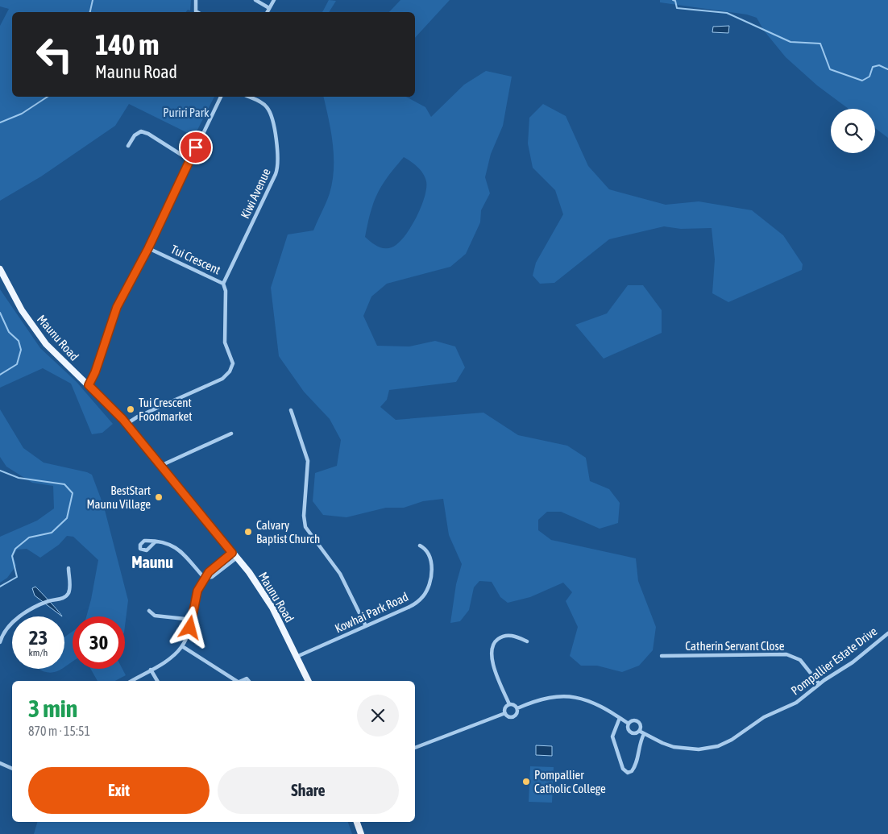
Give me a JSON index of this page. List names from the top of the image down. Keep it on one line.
{"streets":{"main road":["Maunu Road"],"street":["Kiwi Avenue","Tui Crescent","Kowhai Park Road","Catherin Servant Close","Pompallier Estate Drive"]},"crossings":[["Kiwi Avenue","Tui Crescent"],["Tui Crescent","Maunu Road"],["Maunu Road","Kowhai Park Road"],["Catherin Servant Close","Pompallier Estate Drive"]],"districts":["Maunu"],"parks":["Puriri Park"],"places":["Tui Crescent Foodmarket","BestStart Maunu Village","Calvary Baptist Church","Pompallier Catholic College"],"page":{"turn":["140 m","Maunu Road"],"speed":"23 km/h","limit":"30","heading":["3 min","870 m · 15:51"],"buttons":["Exit","Share"]}}
